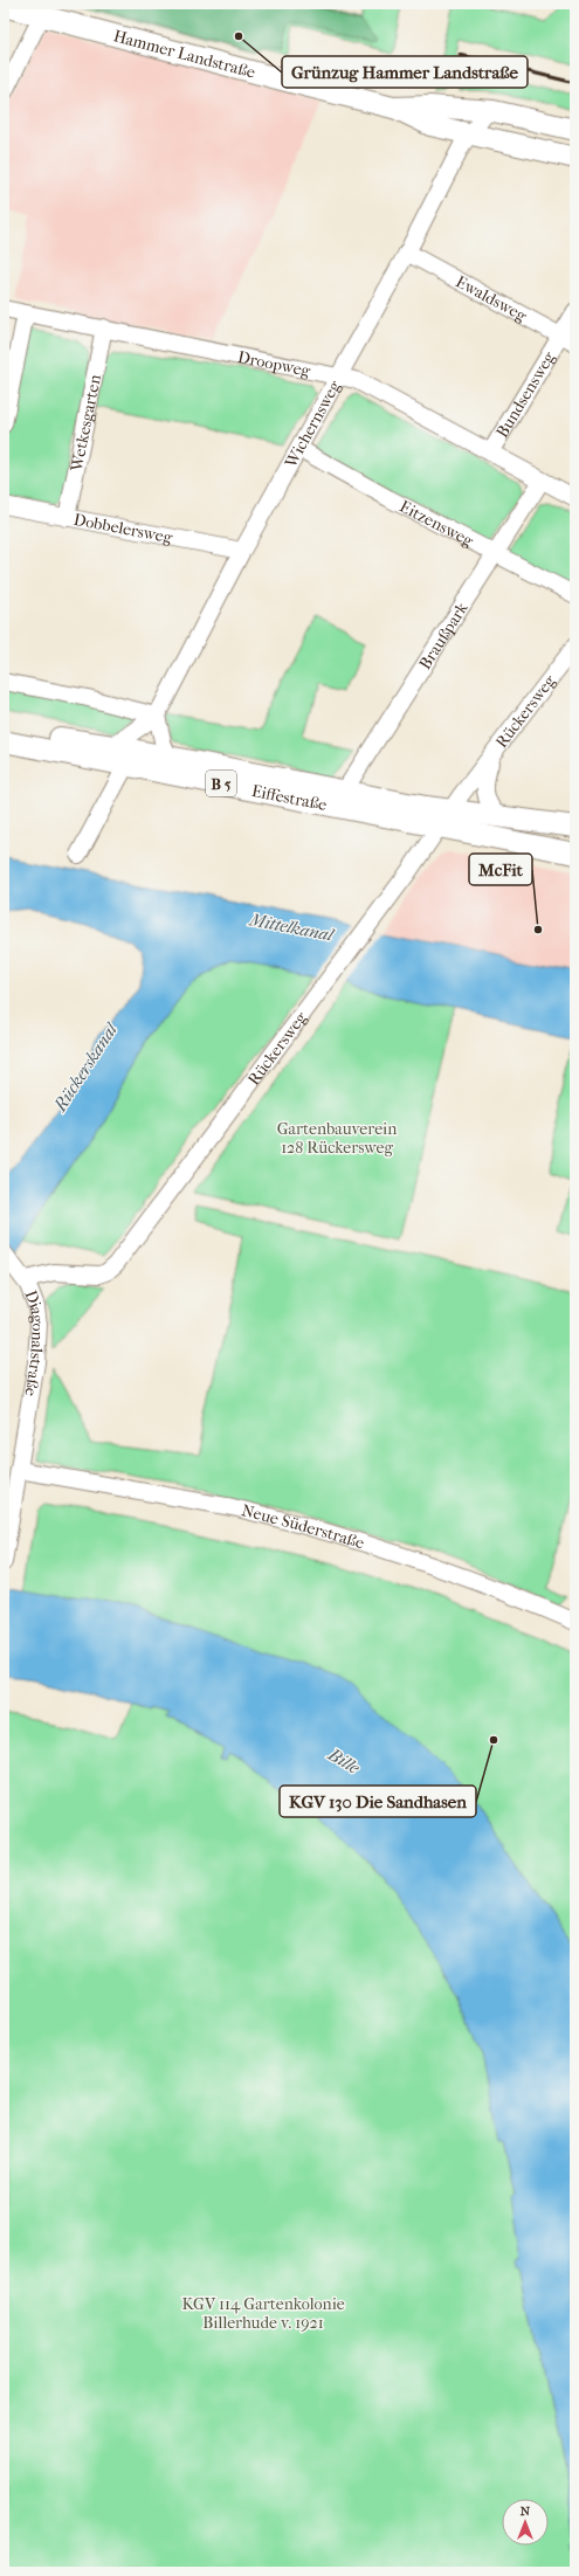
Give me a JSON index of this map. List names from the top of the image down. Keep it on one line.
{"streets":{"main road":["Hammer Landstraße","B 5","Eiffestraße"],"street":["Ewaldsweg","Droopweg","Bundsensweg","Wetkesgarten","Wichernsweg","Eitzensweg","Dobbelersweg","Braußpark","Rückersweg","Diagonalstraße","Neue Süderstraße"]},"crossings":[["Hammer Landstraße","Wichernsweg"],["Ewaldsweg","Bundsensweg"],["Ewaldsweg","Wichernsweg"],["Droopweg","Bundsensweg"],["Droopweg","Wetkesgarten"],["Droopweg","Wichernsweg"],["Droopweg","Braußpark"],["Wetkesgarten","Dobbelersweg"],["Wichernsweg","Eitzensweg"],["Wichernsweg","Dobbelersweg"],["Wichernsweg","Eiffestraße"],["Eitzensweg","Braußpark"],["Braußpark","Eiffestraße"],["Rückersweg","Eiffestraße"],["Rückersweg","Diagonalstraße"],["Diagonalstraße","Neue Süderstraße"]],"water":["Mittelkanal","Rückerskanal","Bille"],"parks":["Gartenbauverein 128 Rückersweg","KGV 114 Gartenkolonie Billerhude v. 1921"],"places":["Grünzug Hammer Landstraße","McFit","KGV 130 Die Sandhasen"],"north":"top"}
